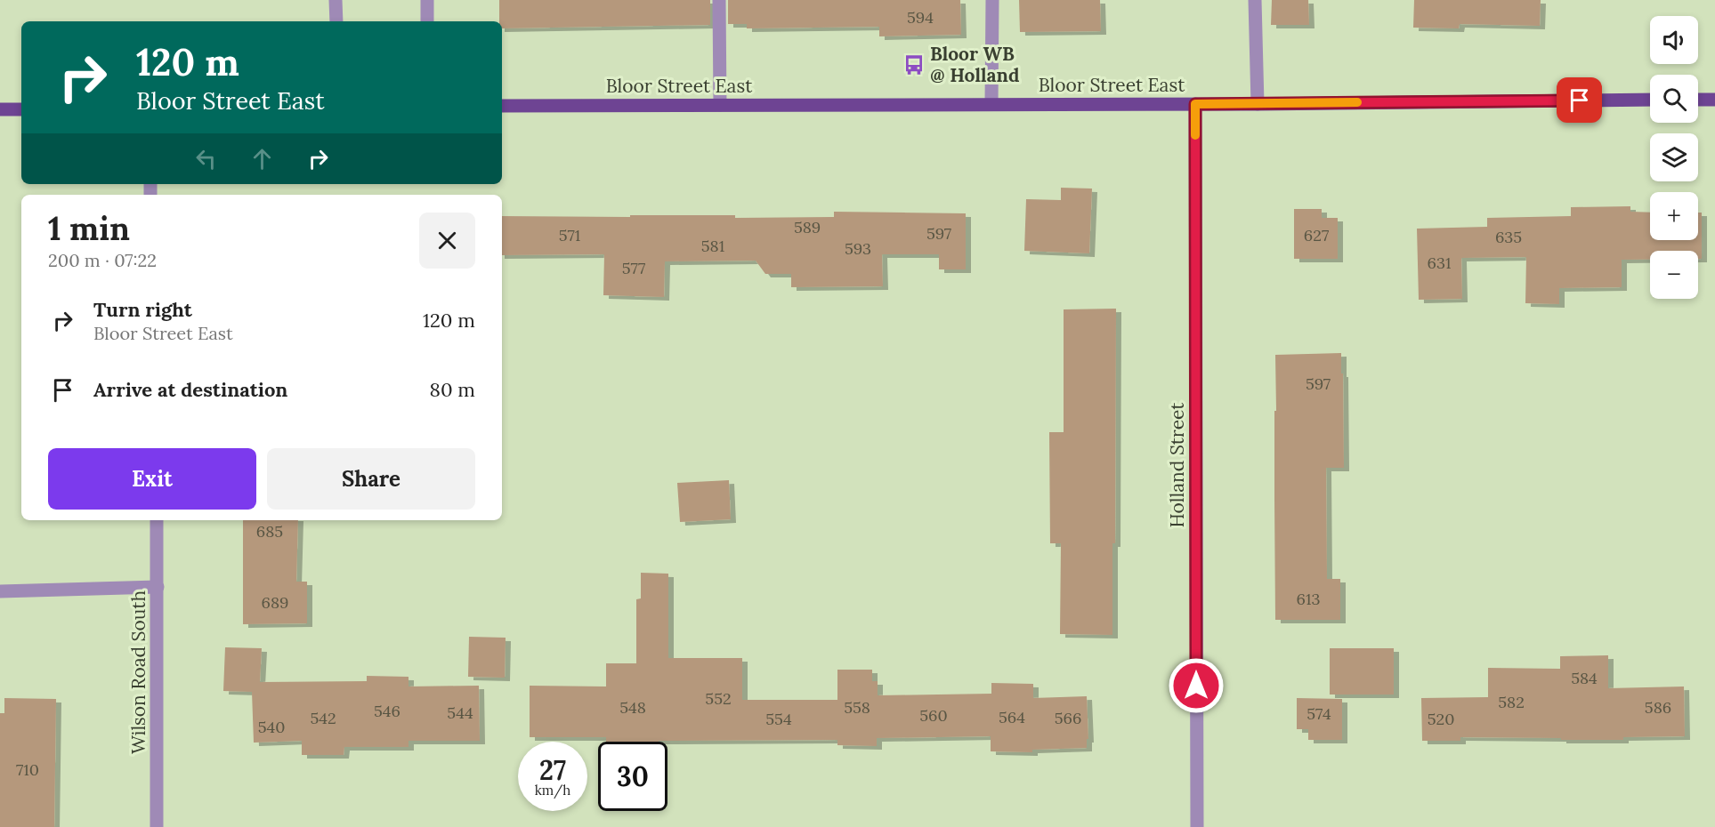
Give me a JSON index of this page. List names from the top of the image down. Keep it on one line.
{"streets":{"main road":["Bloor Street East"],"street":["Holland Street","Wilson Road South"]},"crossings":[["Bloor Street East","Holland Street"]],"places":{"bus stop":["Bloor WB @ Holland"]},"house_numbers":["594","589","597","571","627","635","581","593","631","577","597","685","613","689","584","552","582","548","558","586","546","544","574","560","564","542","566","554","520","540","710"],"page":{"map_buttons":["+","−"],"turn":["120 m","Bloor Street East"],"heading":["1 min","200 m · 07:22"],"list":[{"name":"Turn right","note":"Bloor Street East","value":"120 m"},{"name":"Arrive at destination","value":"80 m"}],"buttons":["Exit","Share"],"speed":"27 km/h","limit":"30"}}
